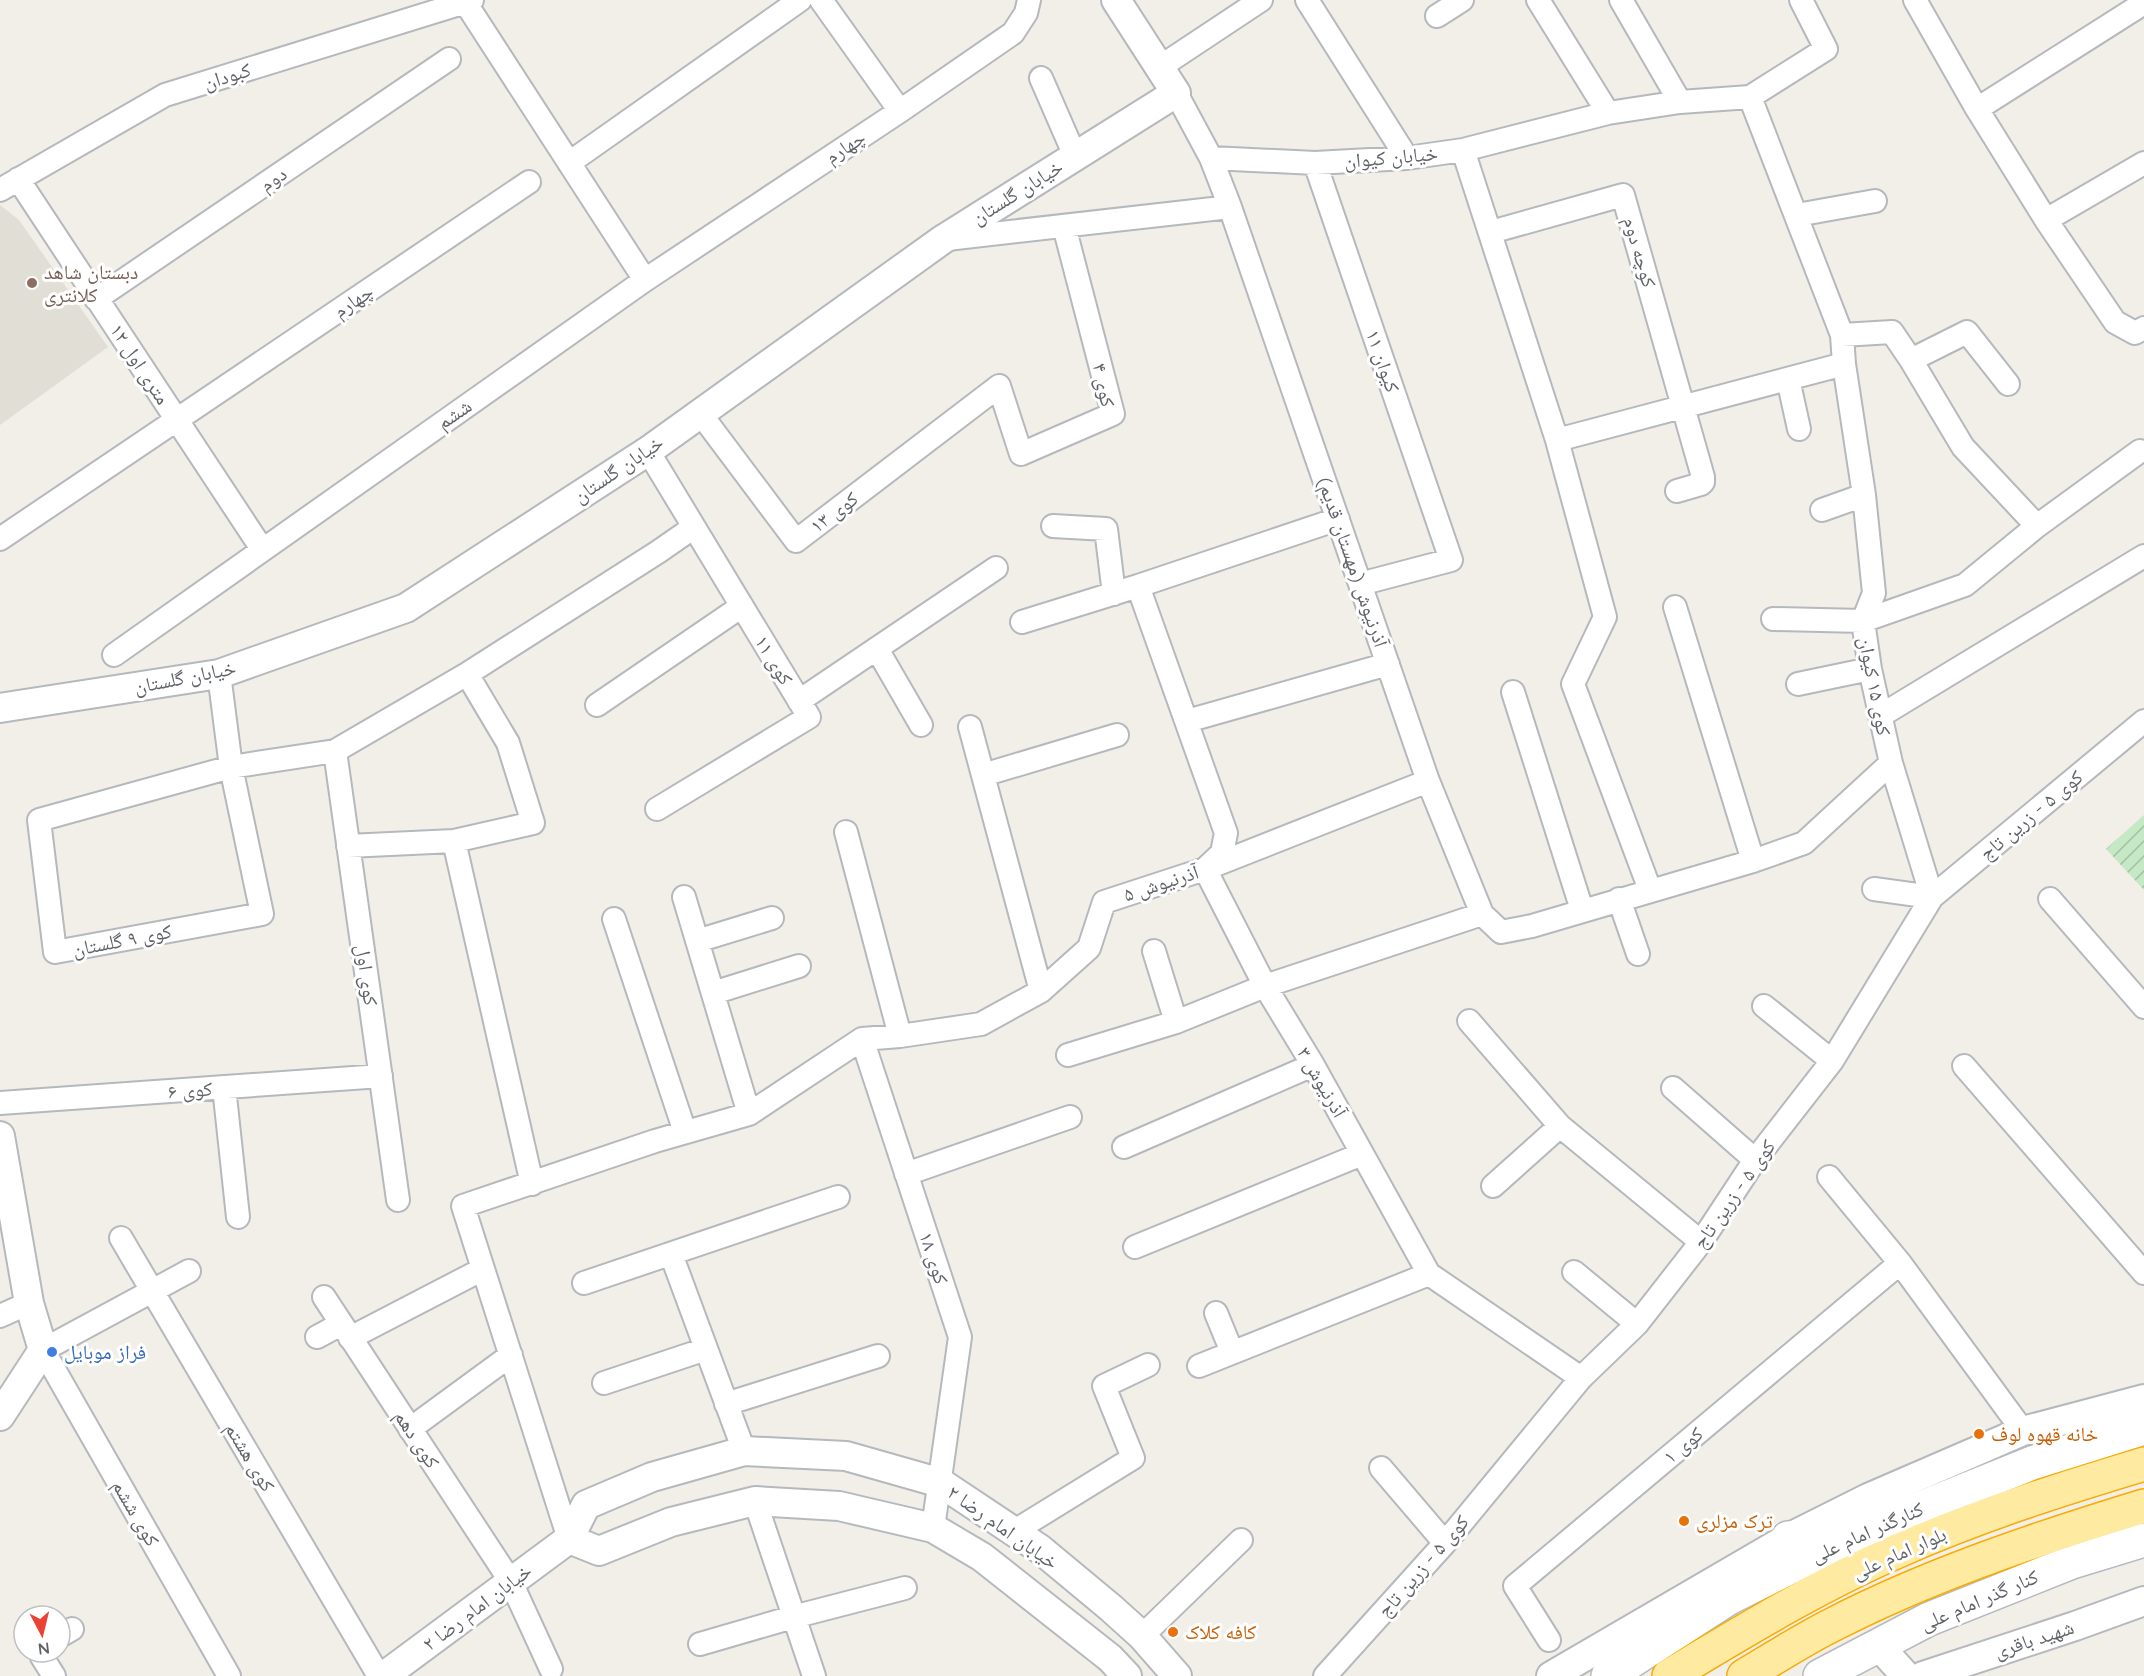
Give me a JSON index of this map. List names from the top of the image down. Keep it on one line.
{"streets":{"highway":["بلوار امام علی"],"main road":["کنارگذر امام علی","کنار گذر امام علی"],"street":["کبودان","چهارم","خیابان کیوان","دوم","خیابان گلستان","کوچه دوم","کیوان ۱۱","۱۲ متری اول","کوی ۴","ششم","کوی ۱۳","آذرنیوش (مهستان قدیم)","کوی ۱۱","کوی ۱۵ کیوان","کوی ۵ - زرین تاج","آذرنیوش ۵","کوی ۹ گلستان","کوی اول","آذرنیوش ۳","کوی ۶","کوی ۱۸","کوی دهم","کوی ۱","کوی هشتم","کوی ششم","خیابان امام رضا ۲","شهید باقری"]},"crossings":[["کبودان","۱۲ متری اول"],["چهارم","۱۲ متری اول"],["چهارم","ششم"],["خیابان کیوان","کیوان ۱۱"],["خیابان کیوان","آذرنیوش (مهستان قدیم)"],["خیابان کیوان","کوی ۱۵ کیوان"],["دوم","۱۲ متری اول"],["خیابان گلستان","کوی ۱۳"],["خیابان گلستان","کوی ۱۱"],["خیابان گلستان","کوی ۹ گلستان"],["کیوان ۱۱","آذرنیوش (مهستان قدیم)"],["۱۲ متری اول","ششم"],["کوی ۴","کوی ۱۳"],["آذرنیوش (مهستان قدیم)","آذرنیوش ۵"],["کوی ۱۵ کیوان","کوی ۵ - زرین تاج"],["کوی ۵ - زرین تاج","آذرنیوش ۳"],["آذرنیوش ۵","آذرنیوش ۳"],["آذرنیوش ۵","کوی ۱۸"],["کوی ۹ گلستان","کوی اول"],["کوی اول","کوی ۶"],["کوی ۱۸","خیابان امام رضا ۲"],["کوی دهم","خیابان امام رضا ۲"]],"places":["دبستان شاهد کلانتری","فراز موبایل","خانه قهوه لوف","ترک مزلری","کافه کلاک"],"north":"bottom"}
